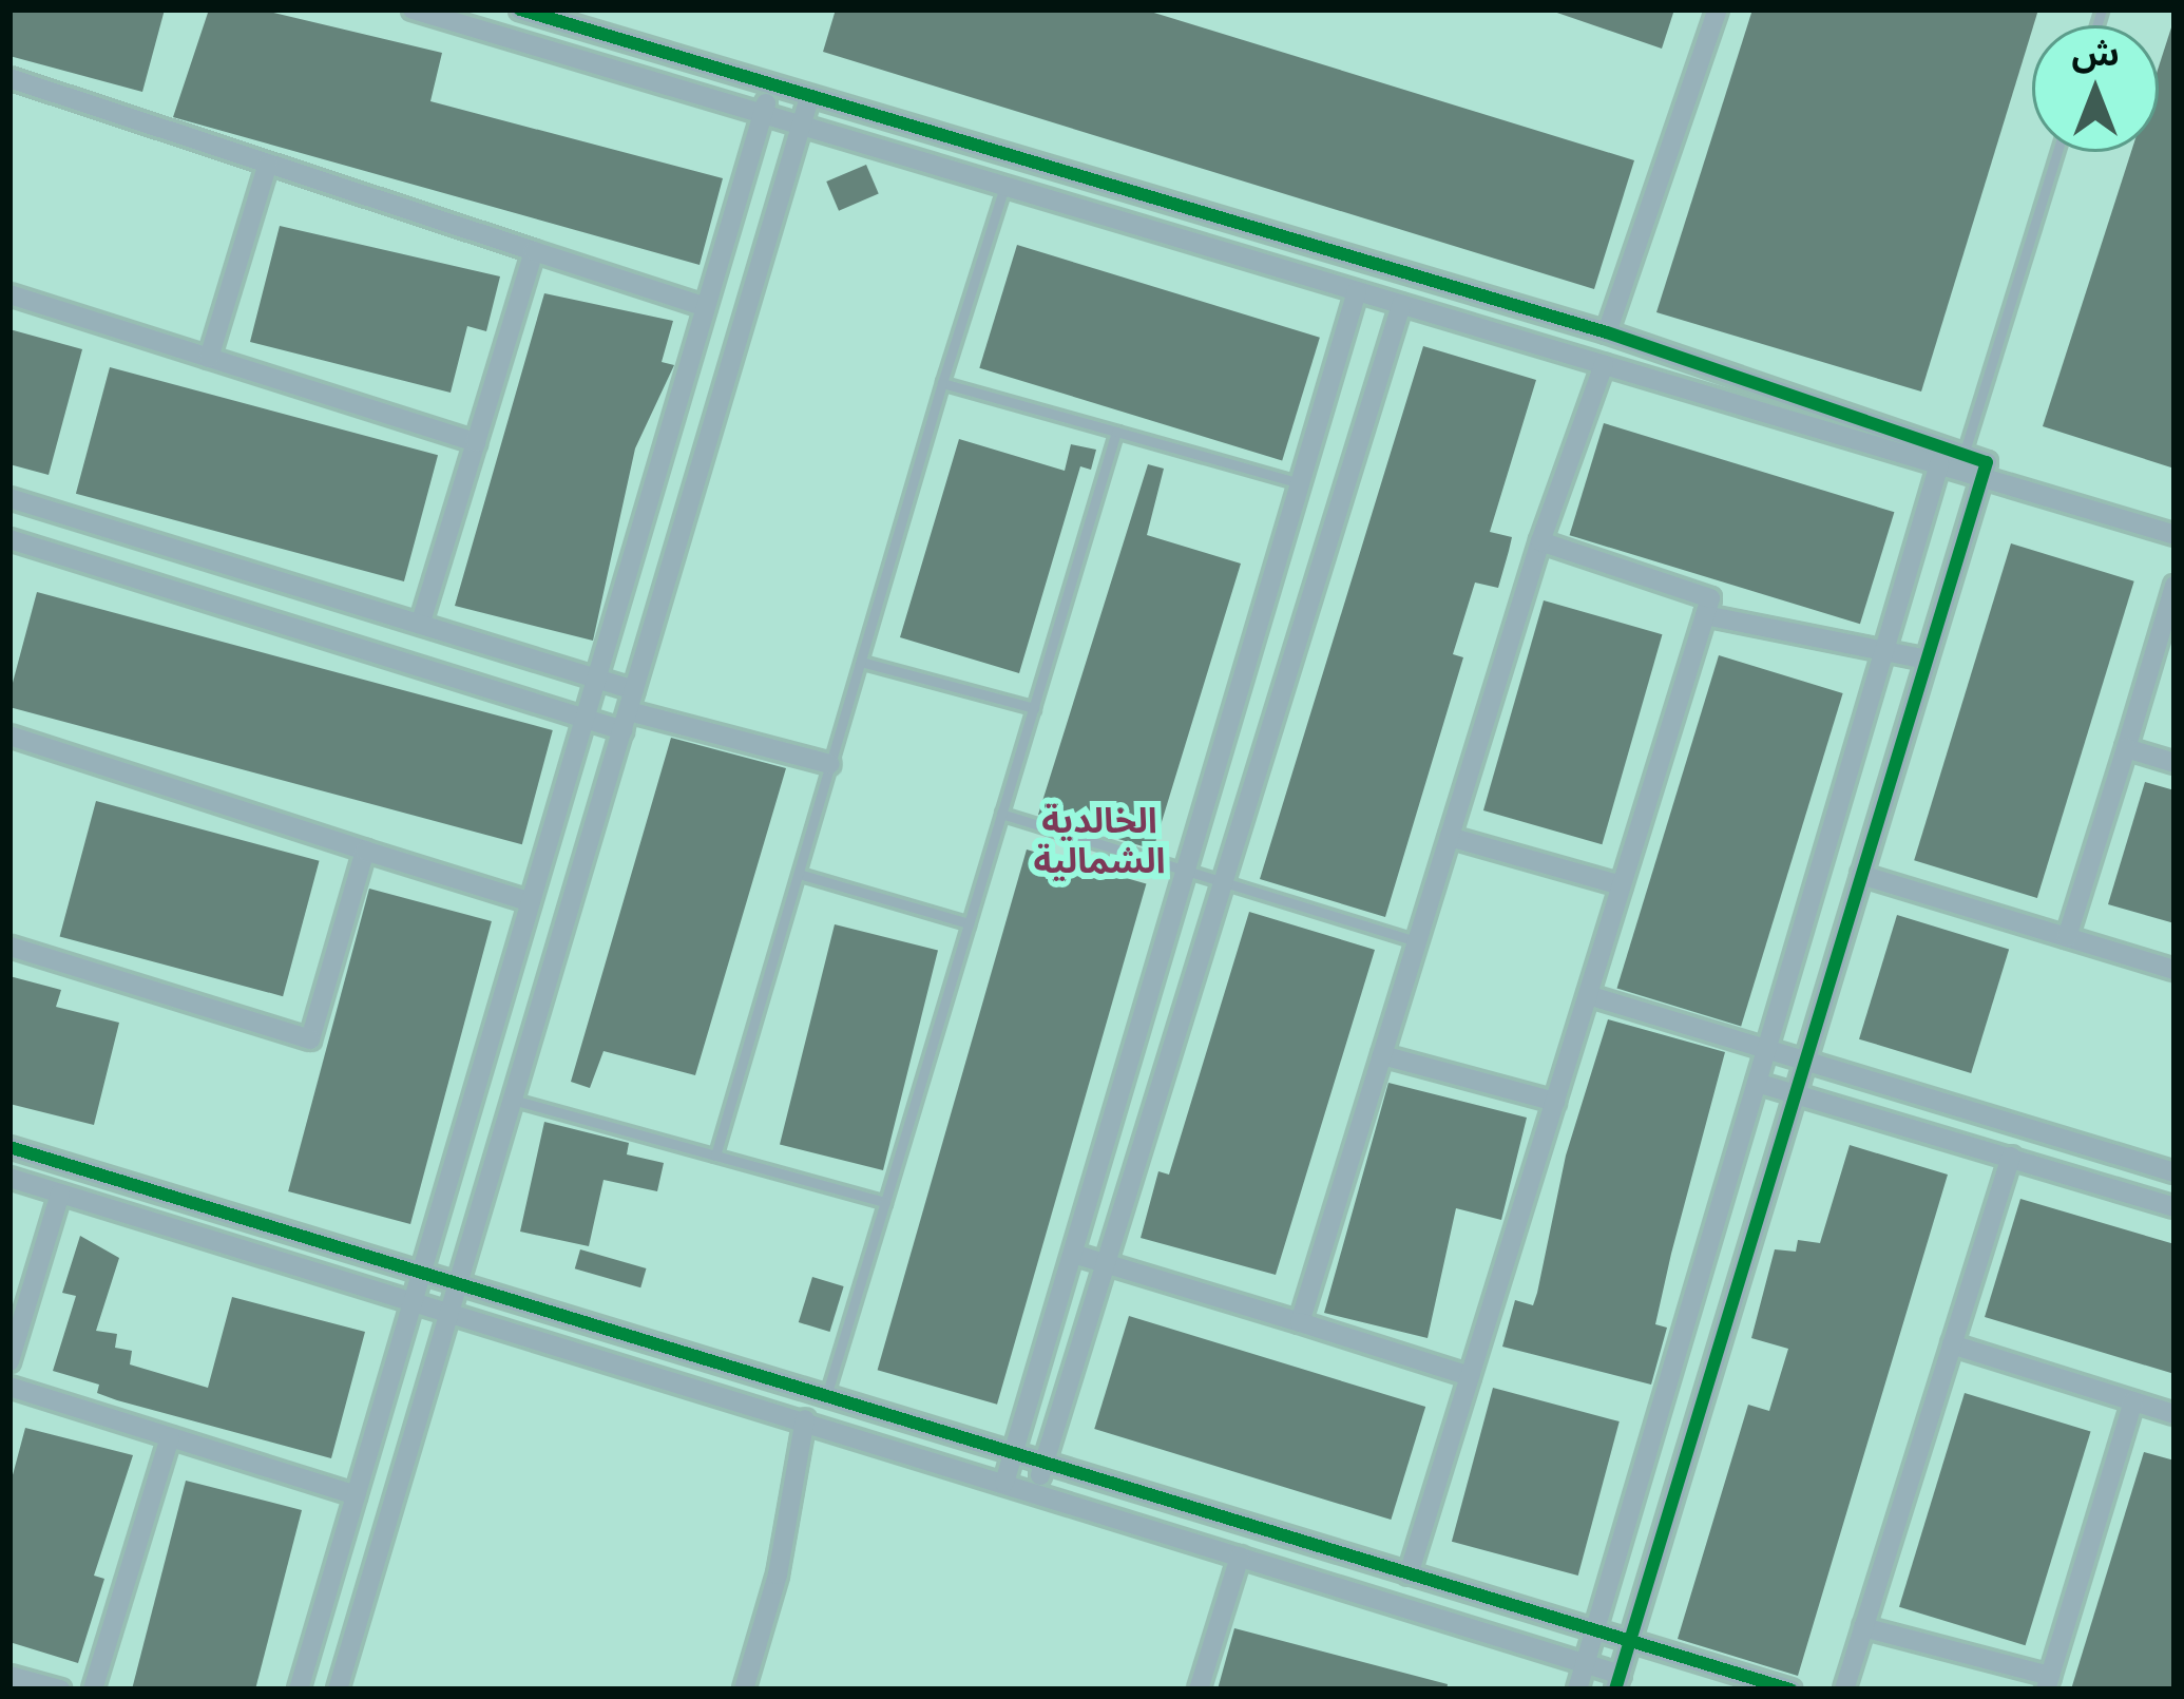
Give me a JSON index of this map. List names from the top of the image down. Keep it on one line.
{"districts":["الخالدية الشمالية"],"north":"top"}
